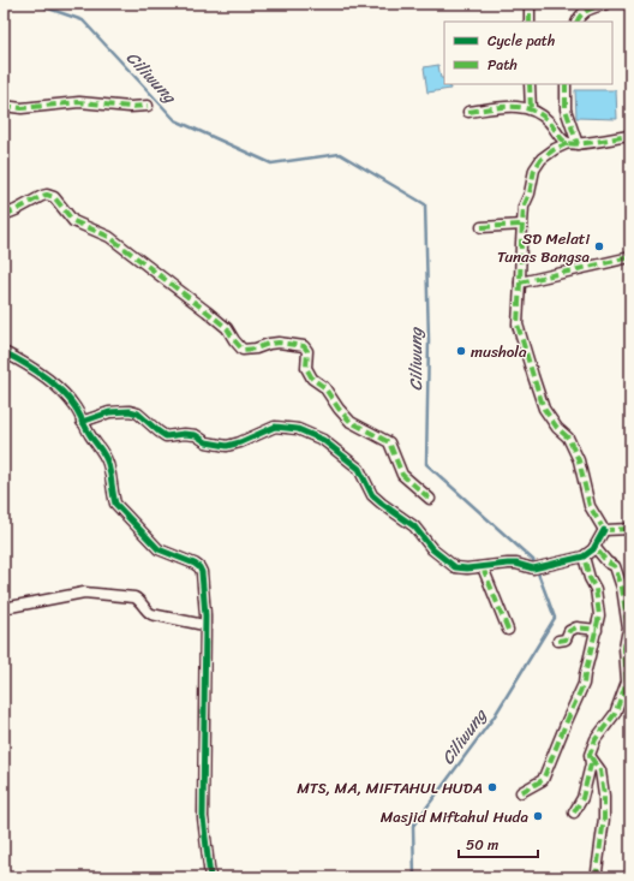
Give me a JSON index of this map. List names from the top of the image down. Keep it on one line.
{"water":["Ciliwung"],"places":["SD Melati Tunas Bangsa","mushola","MTS, MA, MIFTAHUL HUDA","Masjid Miftahul Huda"],"legend":["Cycle path","Path"],"scale_bar":"50 m"}
